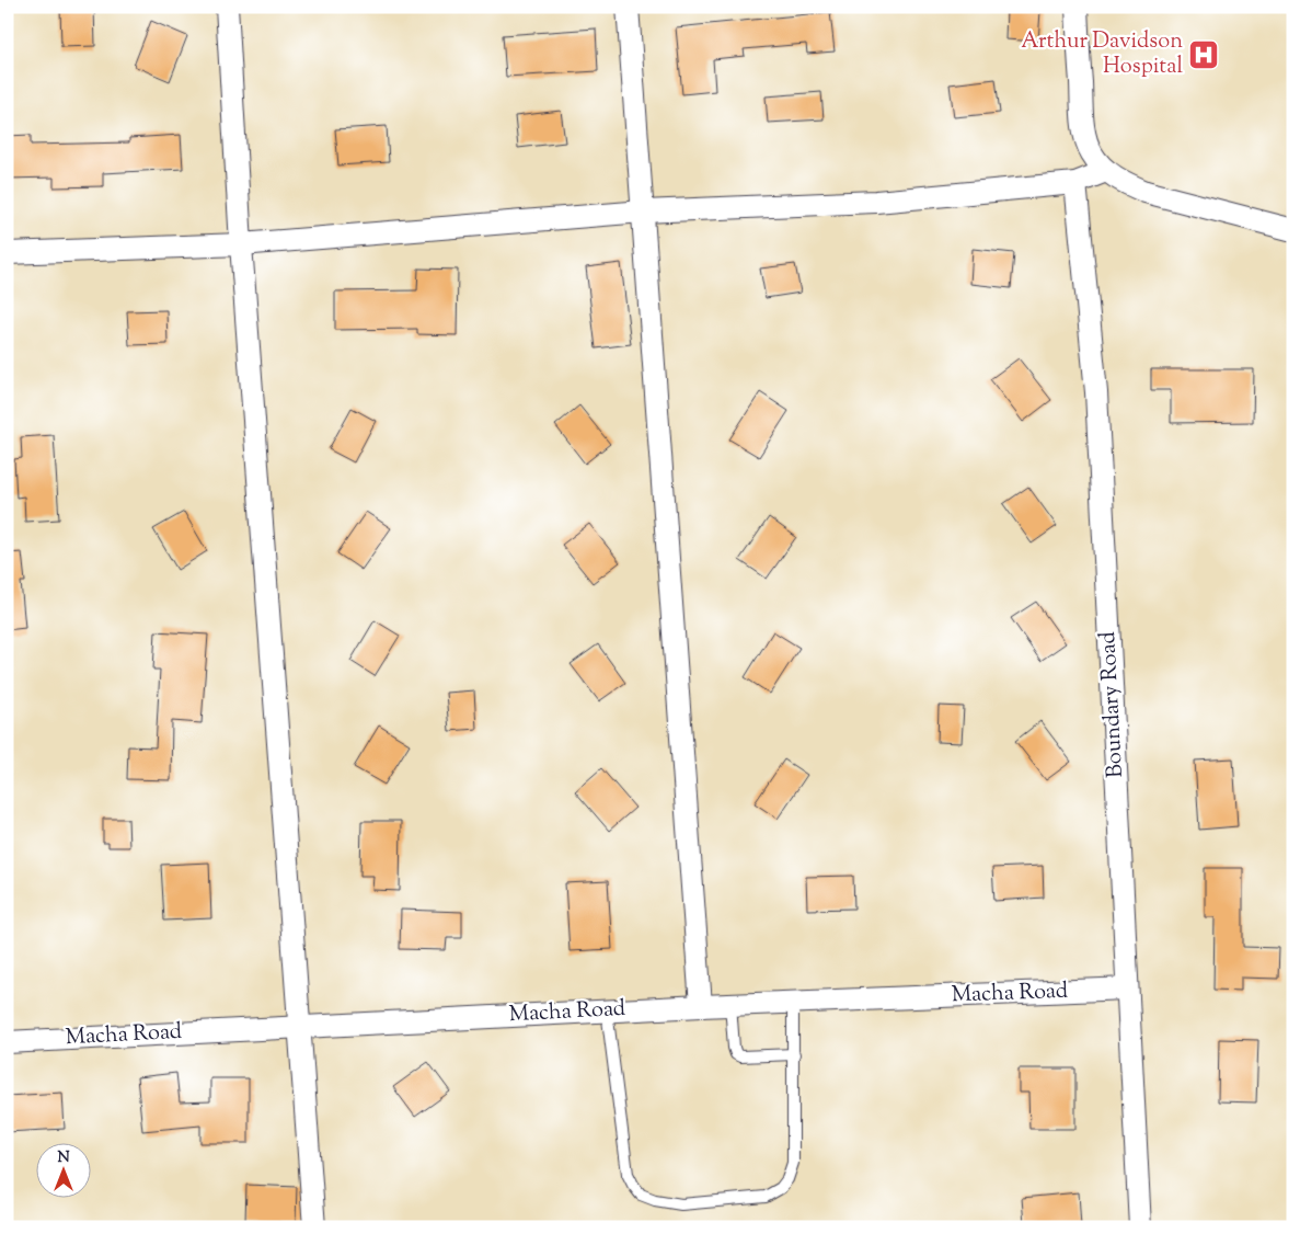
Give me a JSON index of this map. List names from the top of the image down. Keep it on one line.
{"streets":{"street":["Boundary Road","Macha Road"]},"crossings":[["Boundary Road","Macha Road"]],"places":{"hospital":["Arthur Davidson Hospital"]},"north":"top"}
